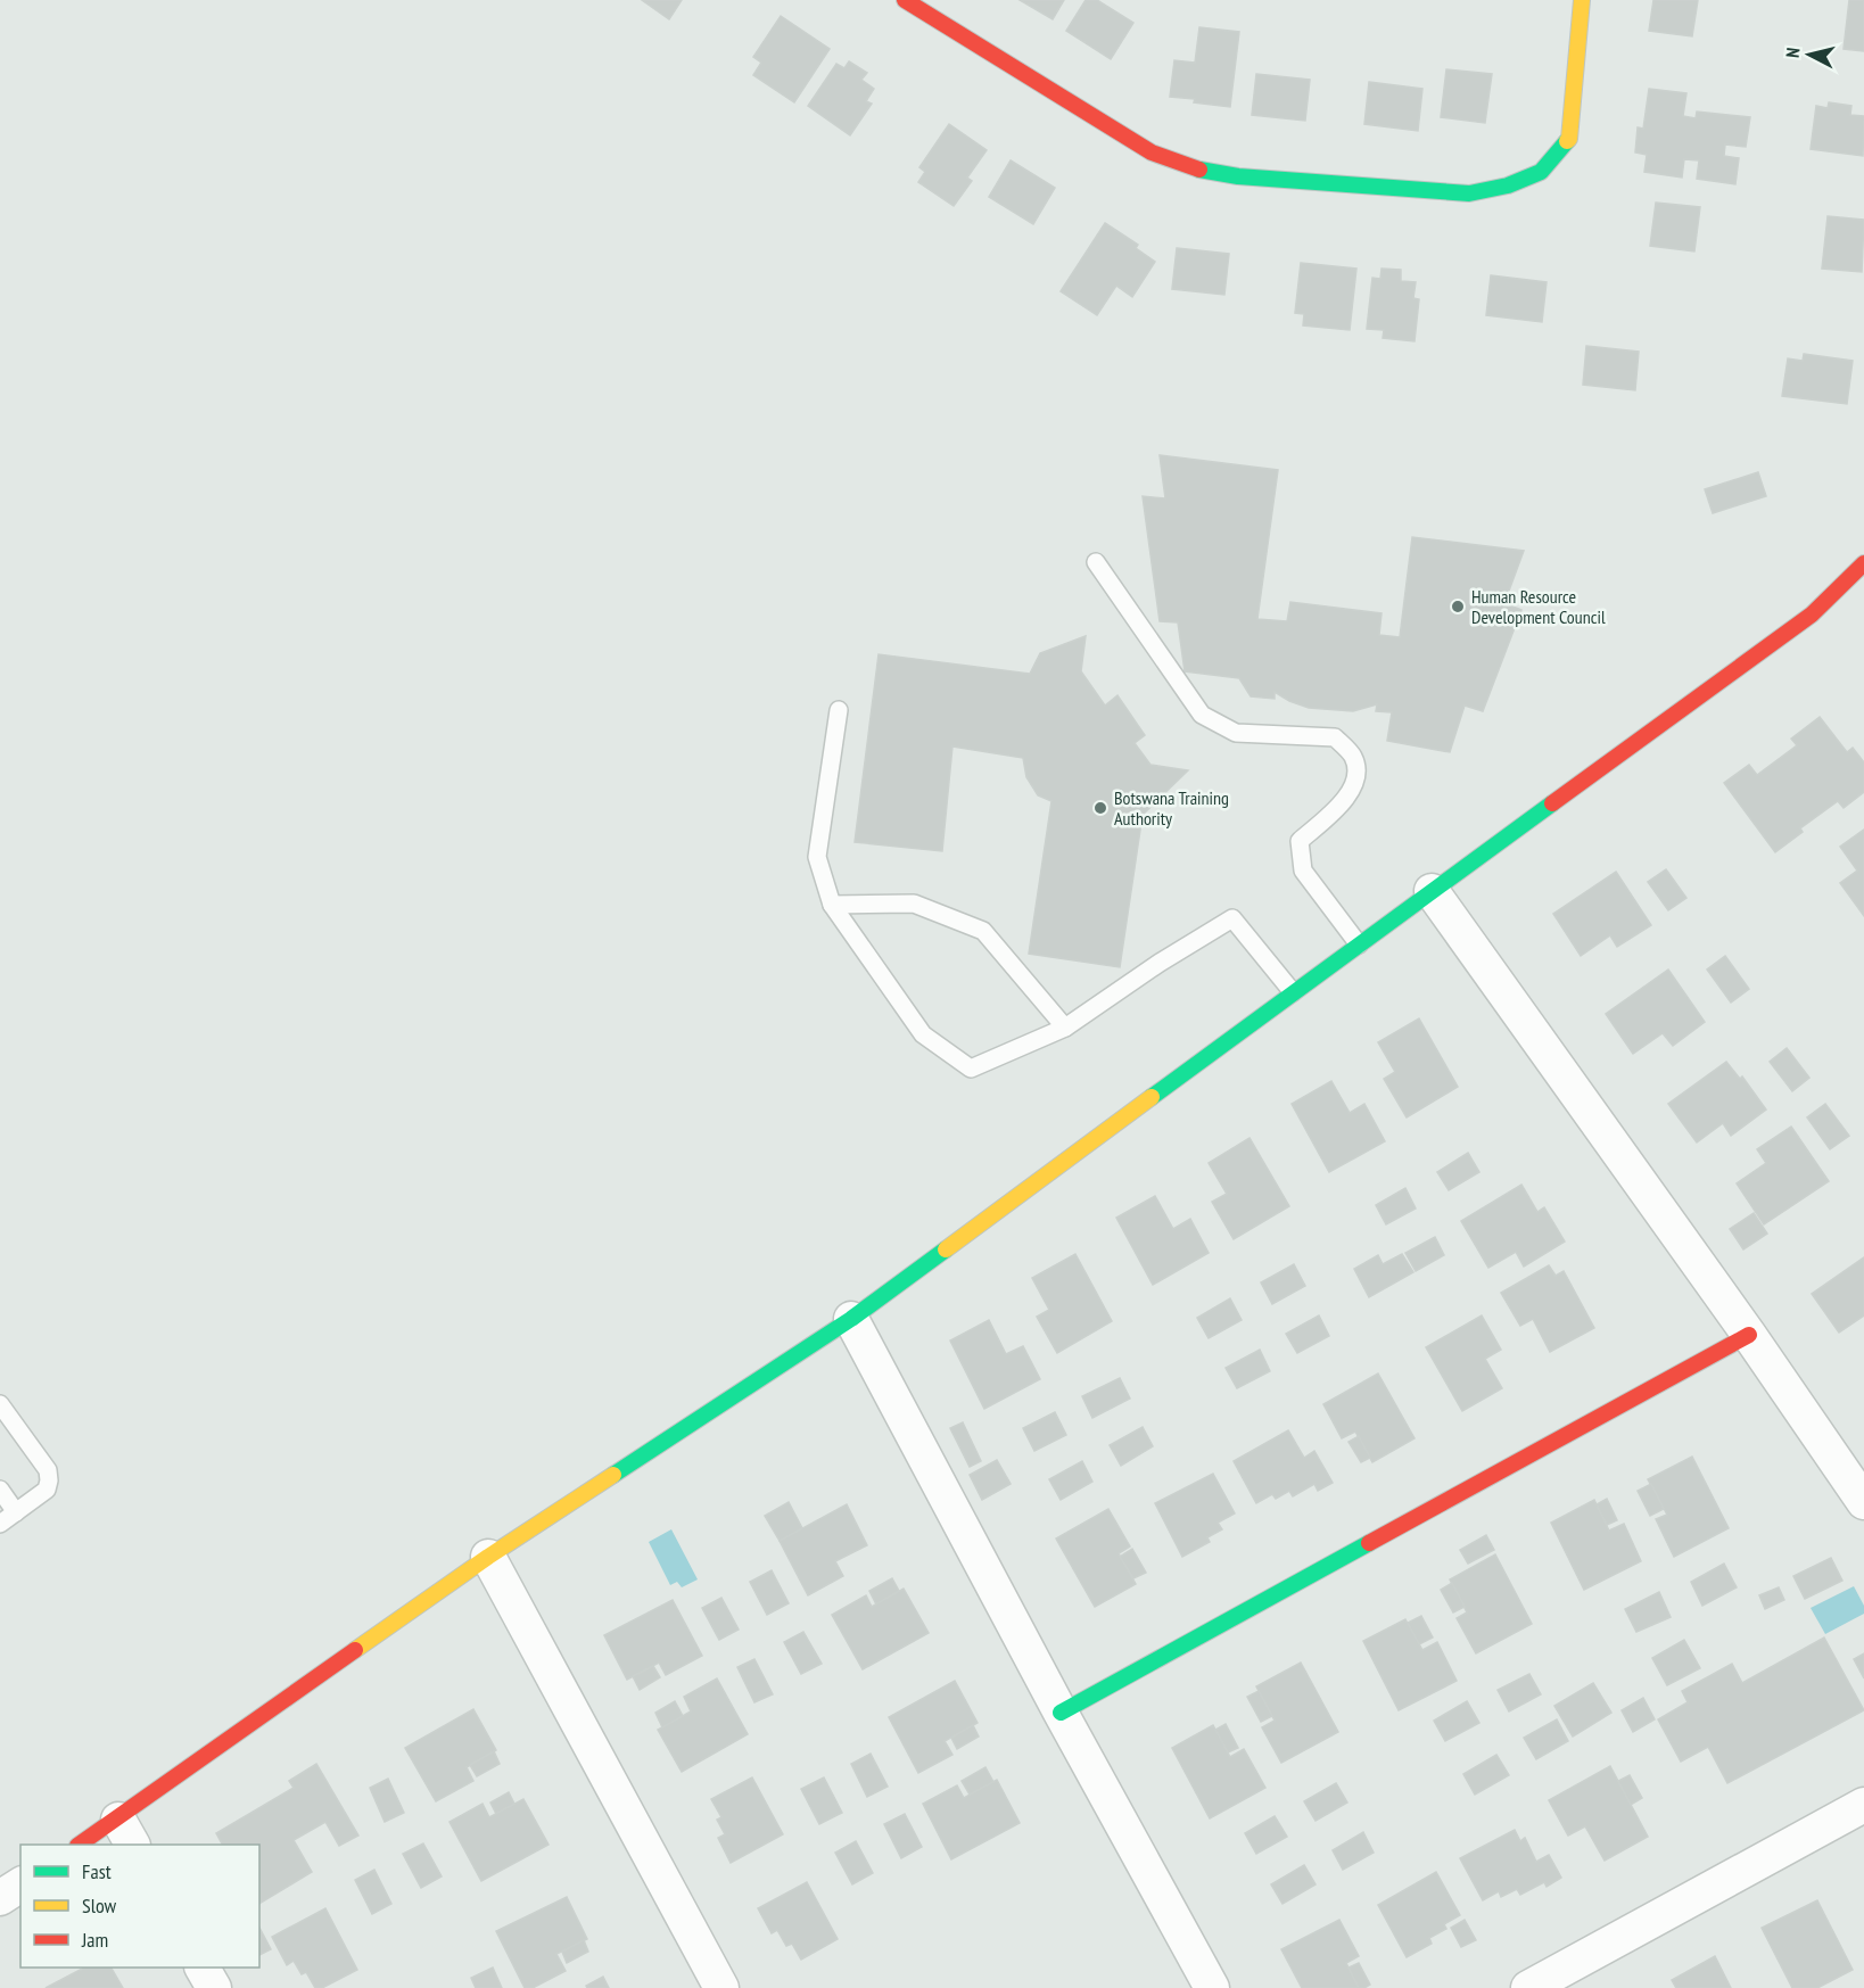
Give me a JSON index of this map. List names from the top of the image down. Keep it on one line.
{"places":["Human Resource Development Council","Botswana Training Authority"],"legend":["Fast","Slow","Jam"],"north":"left"}
